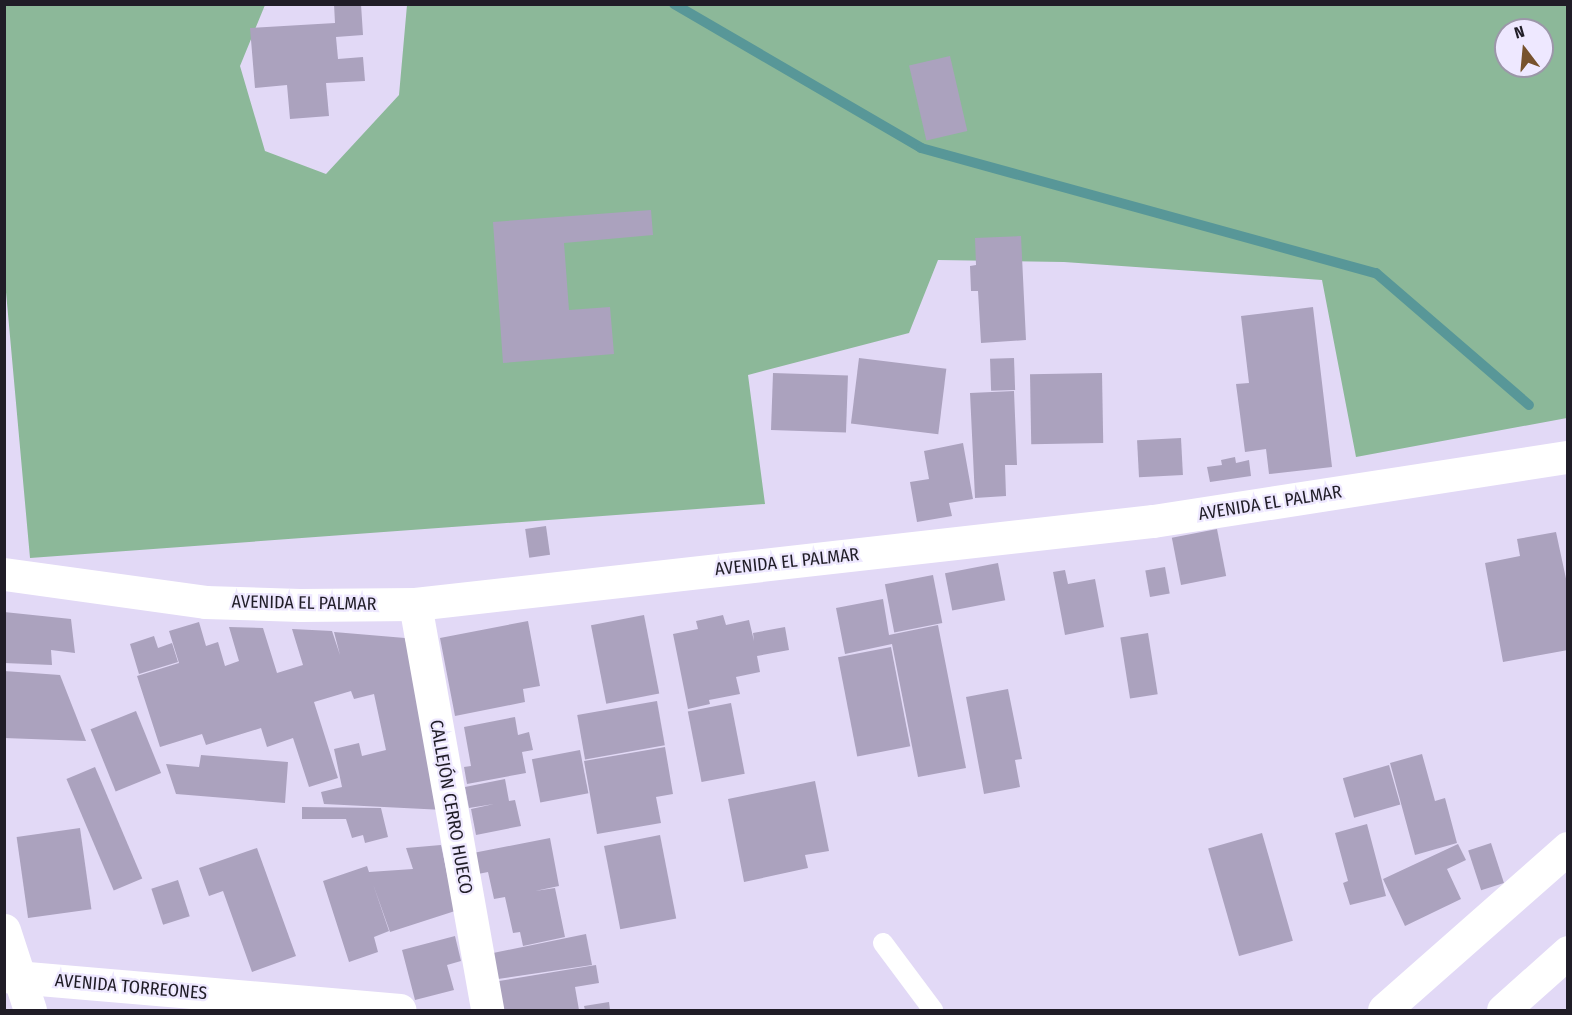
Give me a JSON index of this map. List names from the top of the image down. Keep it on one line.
{"streets":{"street":["AVENIDA EL PALMAR","CALLEJÓN CERRO HUECO","AVENIDA TORREONES"]},"crossings":[["AVENIDA EL PALMAR","CALLEJÓN CERRO HUECO"]],"north":"top"}
